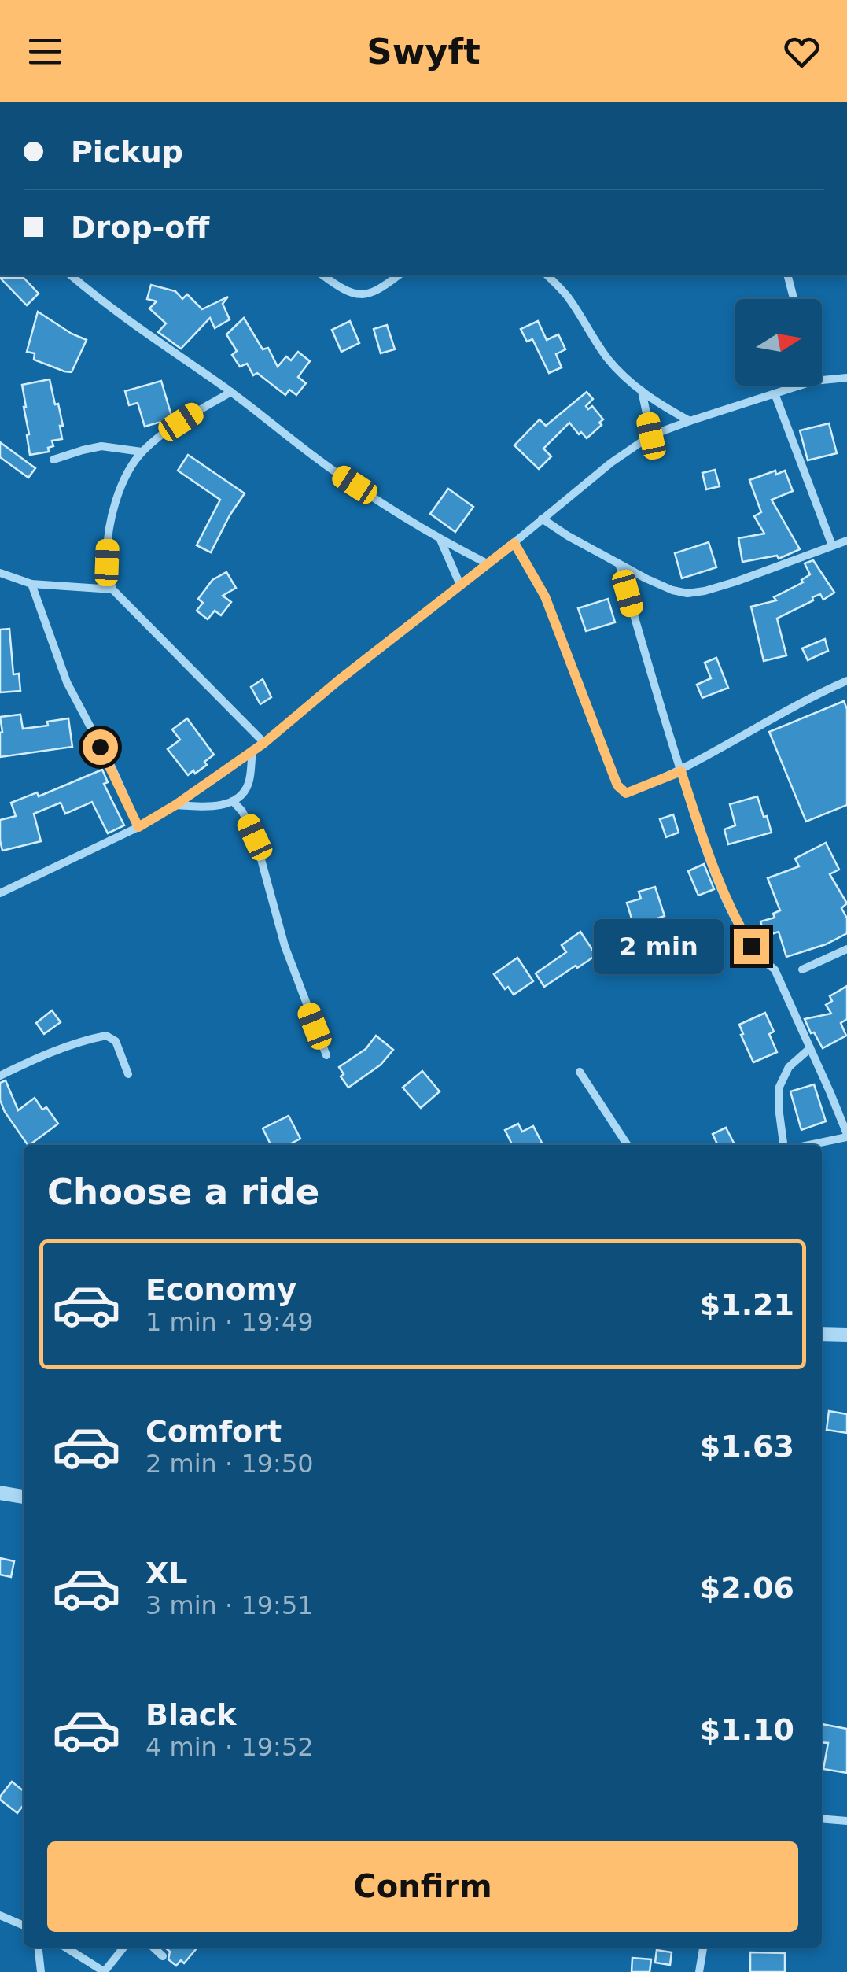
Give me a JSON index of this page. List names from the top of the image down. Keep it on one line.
{"north":"right","page":{"header":"Swyft","banner":["Pickup","Drop-off"],"bubble":"2 min","heading":"Choose a ride","list":[{"name":"Economy","note":"1 min · 19:49","value":"$1.21"},{"name":"Comfort","note":"2 min · 19:50","value":"$1.63"},{"name":"XL","note":"3 min · 19:51","value":"$2.06"},{"name":"Black","note":"4 min · 19:52","value":"$1.10"}],"buttons":"Confirm"}}
